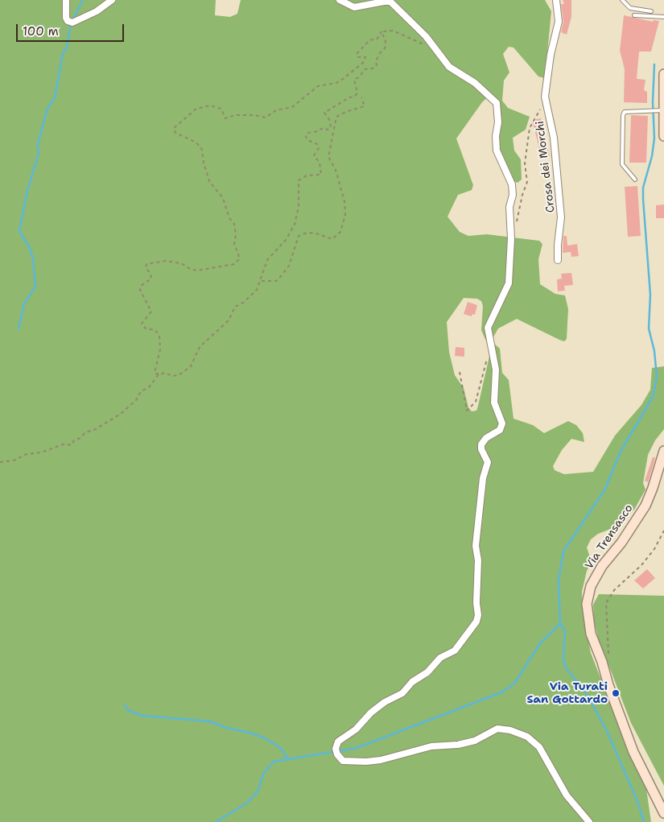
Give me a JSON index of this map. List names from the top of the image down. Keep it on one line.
{"streets":{"main road":["Via Trensasco"],"street":["Crosa dei Morchi"]},"places":["Via Turati San Gottardo"],"scale_bar":"100 m"}
